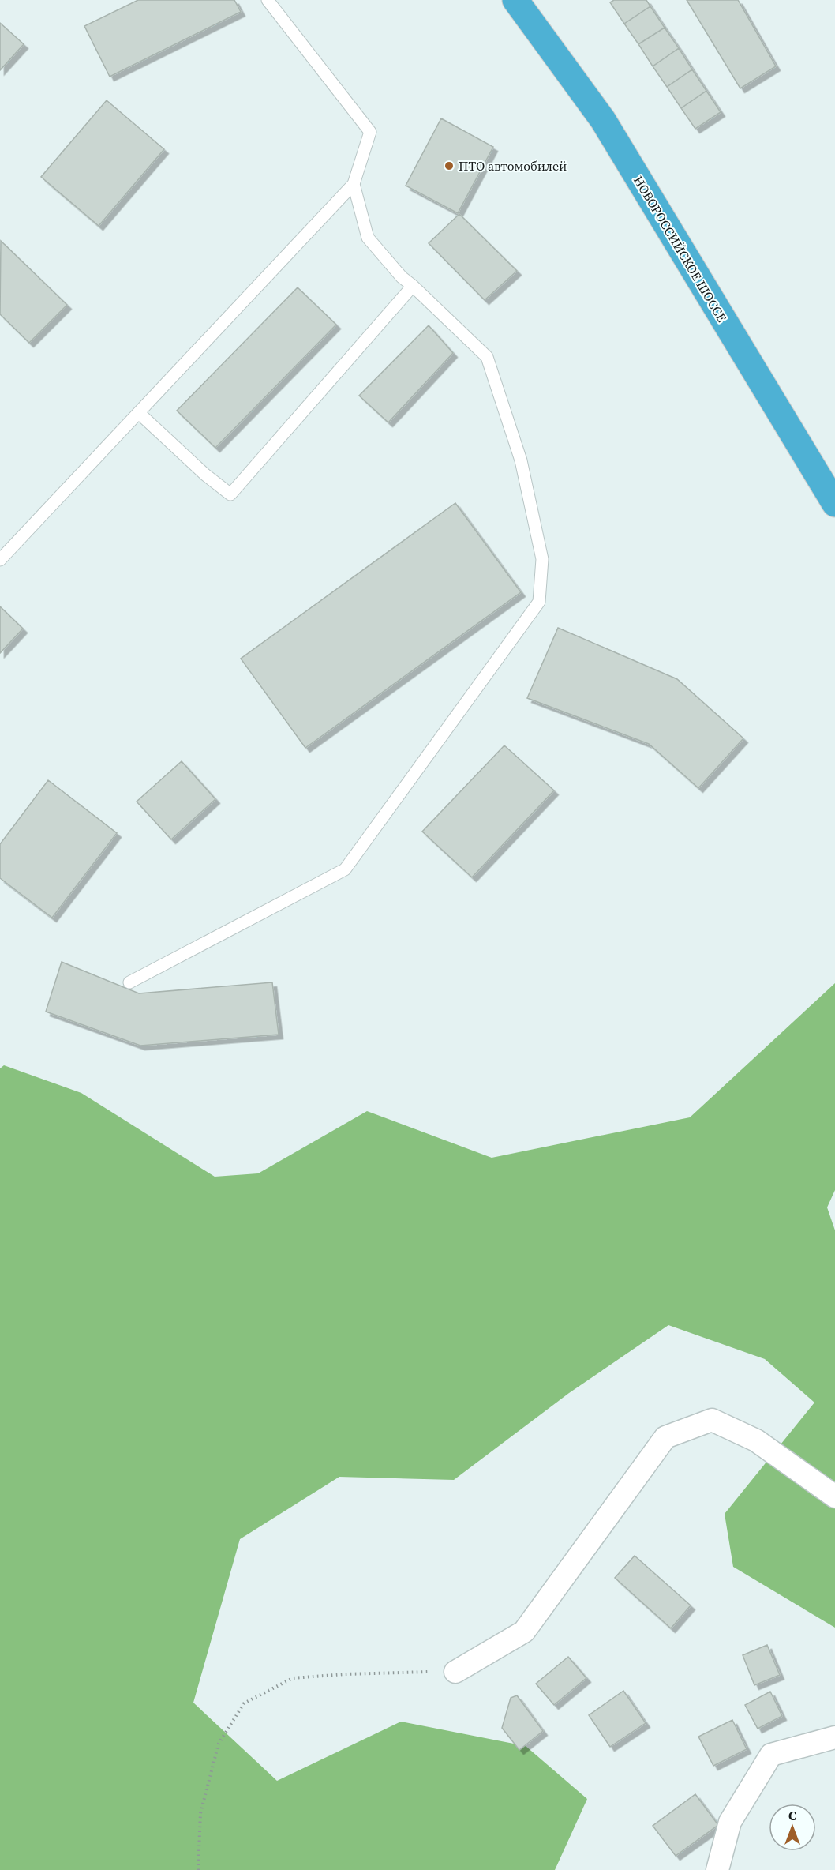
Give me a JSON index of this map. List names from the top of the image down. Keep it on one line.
{"streets":{"highway":["НОВОРОССИЙСКОЕ ШОССЕ"]},"places":["ПТО автомобилей"],"north":"top"}
